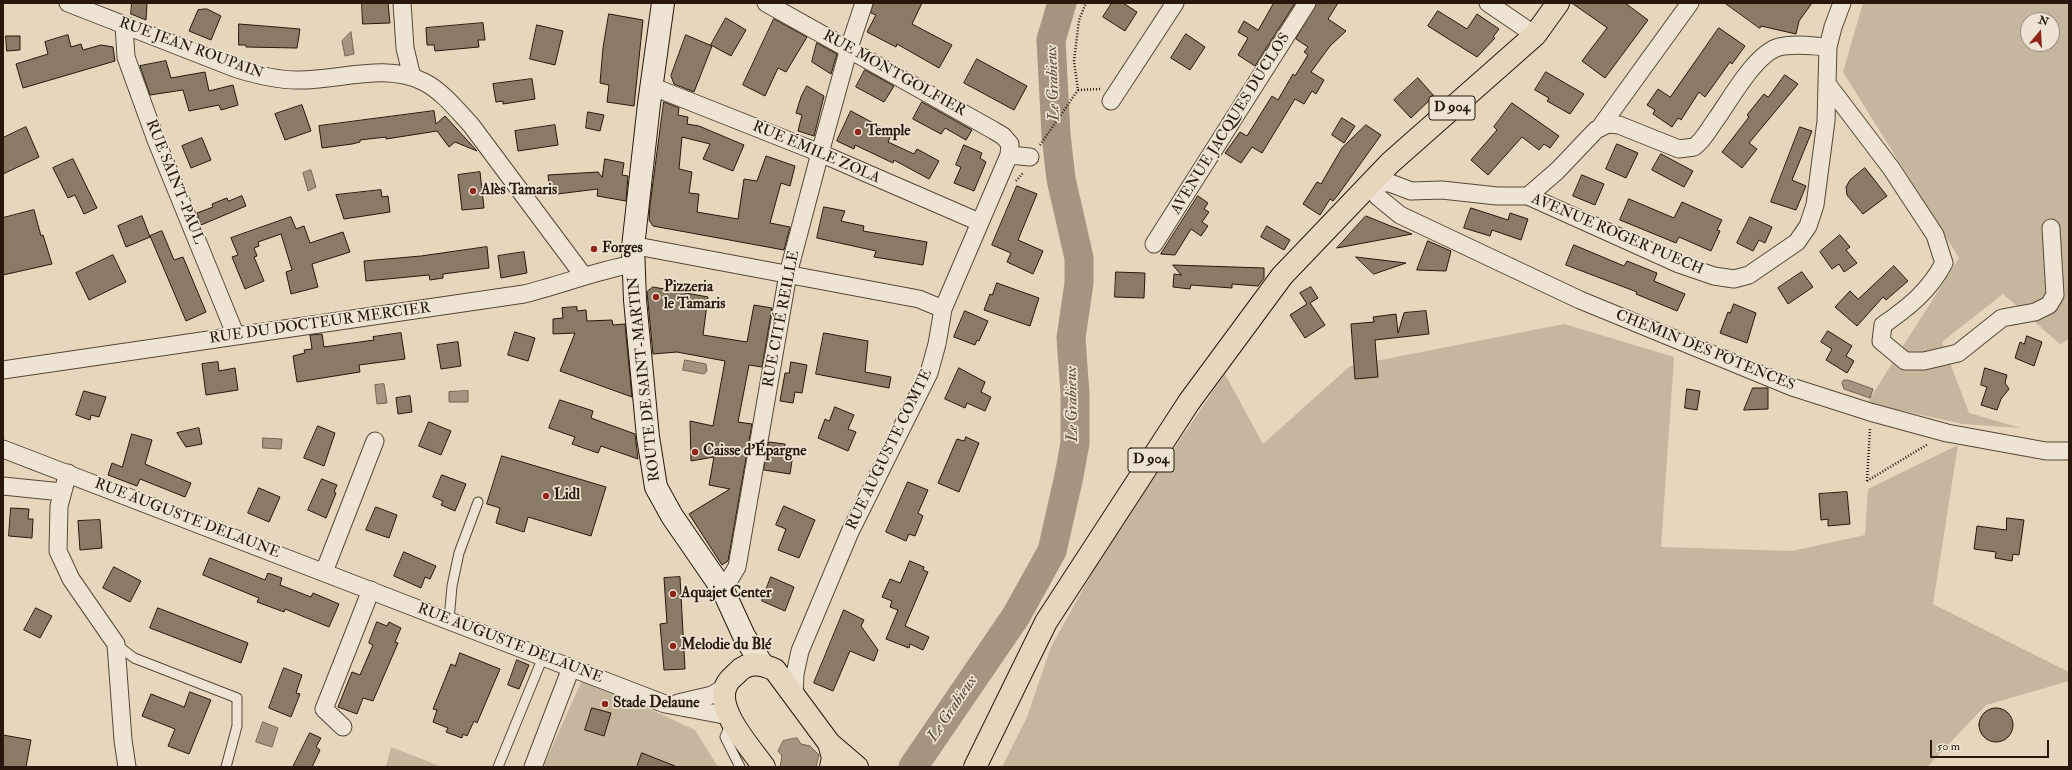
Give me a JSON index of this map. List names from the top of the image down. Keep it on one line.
{"streets":{"main road":["D 904","ROUTE DE SAINT-MARTIN"],"street":["RUE JEAN ROUPAIN","RUE MONTGOLFIER","AVENUE JACQUES DUCLOS","RUE ÉMILE ZOLA","RUE SAINT-PAUL","AVENUE ROGER PUECH","RUE CITÉ REILLE","RUE DU DOCTEUR MERCIER","CHEMIN DES POTENCES","RUE AUGUSTE COMTE","RUE AUGUSTE DELAUNE"]},"crossings":[["RUE JEAN ROUPAIN","RUE SAINT-PAUL"],["RUE JEAN ROUPAIN","RUE DU DOCTEUR MERCIER"],["RUE MONTGOLFIER","RUE CITÉ REILLE"],["RUE MONTGOLFIER","RUE AUGUSTE COMTE"],["D 904","AVENUE ROGER PUECH"],["D 904","CHEMIN DES POTENCES"],["RUE ÉMILE ZOLA","RUE CITÉ REILLE"],["RUE ÉMILE ZOLA","ROUTE DE SAINT-MARTIN"],["RUE ÉMILE ZOLA","RUE AUGUSTE COMTE"],["RUE SAINT-PAUL","RUE DU DOCTEUR MERCIER"],["AVENUE ROGER PUECH","CHEMIN DES POTENCES"],["RUE CITÉ REILLE","RUE DU DOCTEUR MERCIER"],["RUE CITÉ REILLE","ROUTE DE SAINT-MARTIN"],["RUE DU DOCTEUR MERCIER","ROUTE DE SAINT-MARTIN"],["RUE DU DOCTEUR MERCIER","RUE AUGUSTE COMTE"],["ROUTE DE SAINT-MARTIN","RUE AUGUSTE COMTE"]],"water":["Le Grabieux"],"places":["Temple","Alès Tamaris","Forges","Pizzeria le Tamaris","Caisse d'Épargne","Lidl","Aquajet Center","Melodie du Blé","Stade Delaune"],"scale_bar":"50 m","north":"top"}
